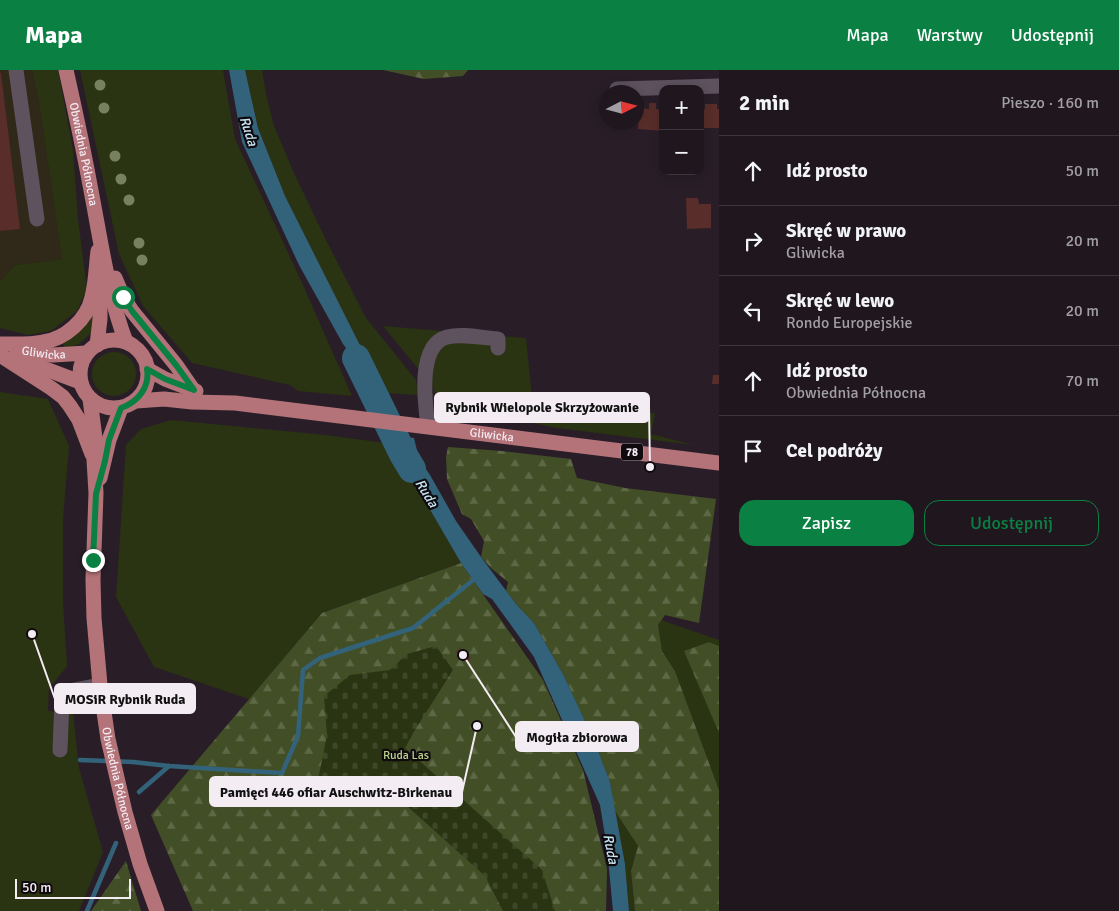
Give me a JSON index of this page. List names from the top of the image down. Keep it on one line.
{"streets":{"main road":["Obwiednia Północna","Gliwicka","78"]},"crossings":[["Obwiednia Północna","Gliwicka"],["Obwiednia Północna","78"],["Gliwicka","78"]],"water":["Ruda"],"parks":["Ruda Las"],"places":["Rybnik Wielopole Skrzyżowanie","MOSiR Rybnik Ruda","Mogiła zbiorowa","Pamięci 446 ofiar Auschwitz-Birkenau"],"scale_bar":"50 m","north":"right","page":{"header":"Mapa","nav":["Mapa","Warstwy","Udostępnij"],"heading":["2 min","Pieszo · 160 m"],"map_buttons":["+","−"],"list":[["Idź prosto","50 m"],["Skręć w prawo","Gliwicka","20 m"],["Skręć w lewo","Rondo Europejskie","20 m"],["Idź prosto","Obwiednia Północna","70 m"],"Cel podróży"],"buttons":["Zapisz","Udostępnij"],"scale":"50 m"}}
